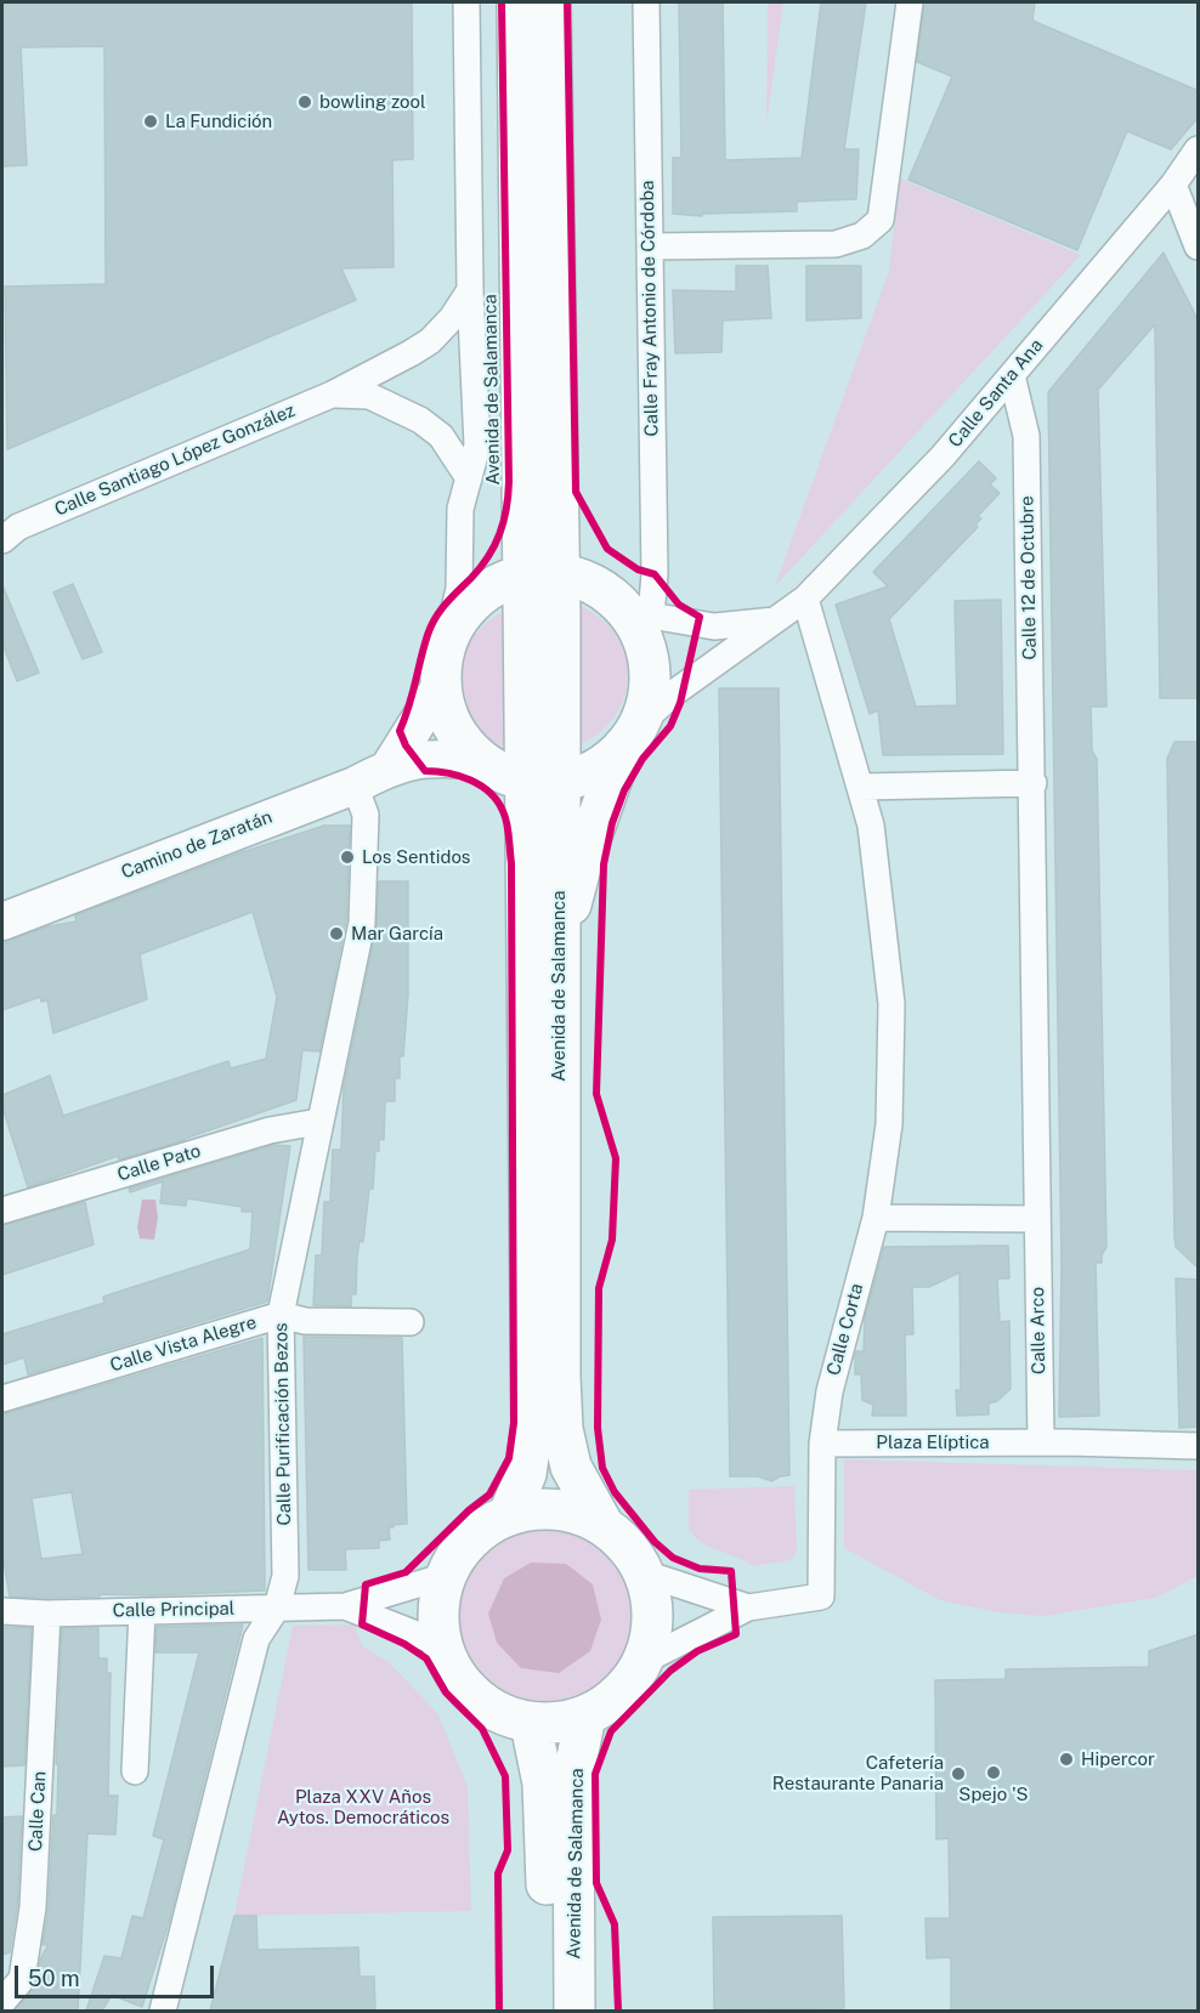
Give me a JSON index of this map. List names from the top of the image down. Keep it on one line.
{"streets":{"highway":["Avenida de Salamanca"],"street":["Calle Fray Antonio de Córdoba","Calle Santa Ana","Calle Santiago López González","Calle 12 de Octubre","Camino de Zaratán","Calle Pato","Calle Corta","Calle Arco","Calle Vista Alegre","Calle Purificación Bezos","Plaza Elíptica","Calle Principal","Calle Can"]},"crossings":[["Avenida de Salamanca","Calle Santiago López González"],["Avenida de Salamanca","Camino de Zaratán"],["Avenida de Salamanca","Calle Principal"],["Calle Santa Ana","Calle 12 de Octubre"],["Calle Santa Ana","Calle Corta"],["Calle 12 de Octubre","Calle Arco"],["Camino de Zaratán","Calle Purificación Bezos"],["Calle Pato","Calle Purificación Bezos"],["Calle Corta","Plaza Elíptica"],["Calle Arco","Plaza Elíptica"],["Calle Vista Alegre","Calle Purificación Bezos"],["Calle Purificación Bezos","Calle Principal"],["Calle Principal","Calle Can"]],"parks":["Plaza XXV Años Aytos. Democráticos"],"places":["bowling zool","La Fundición","Los Sentidos","Mar García","Hipercor","Spejo 'S","Cafetería Restaurante Panaria"],"scale_bar":"50 m"}
